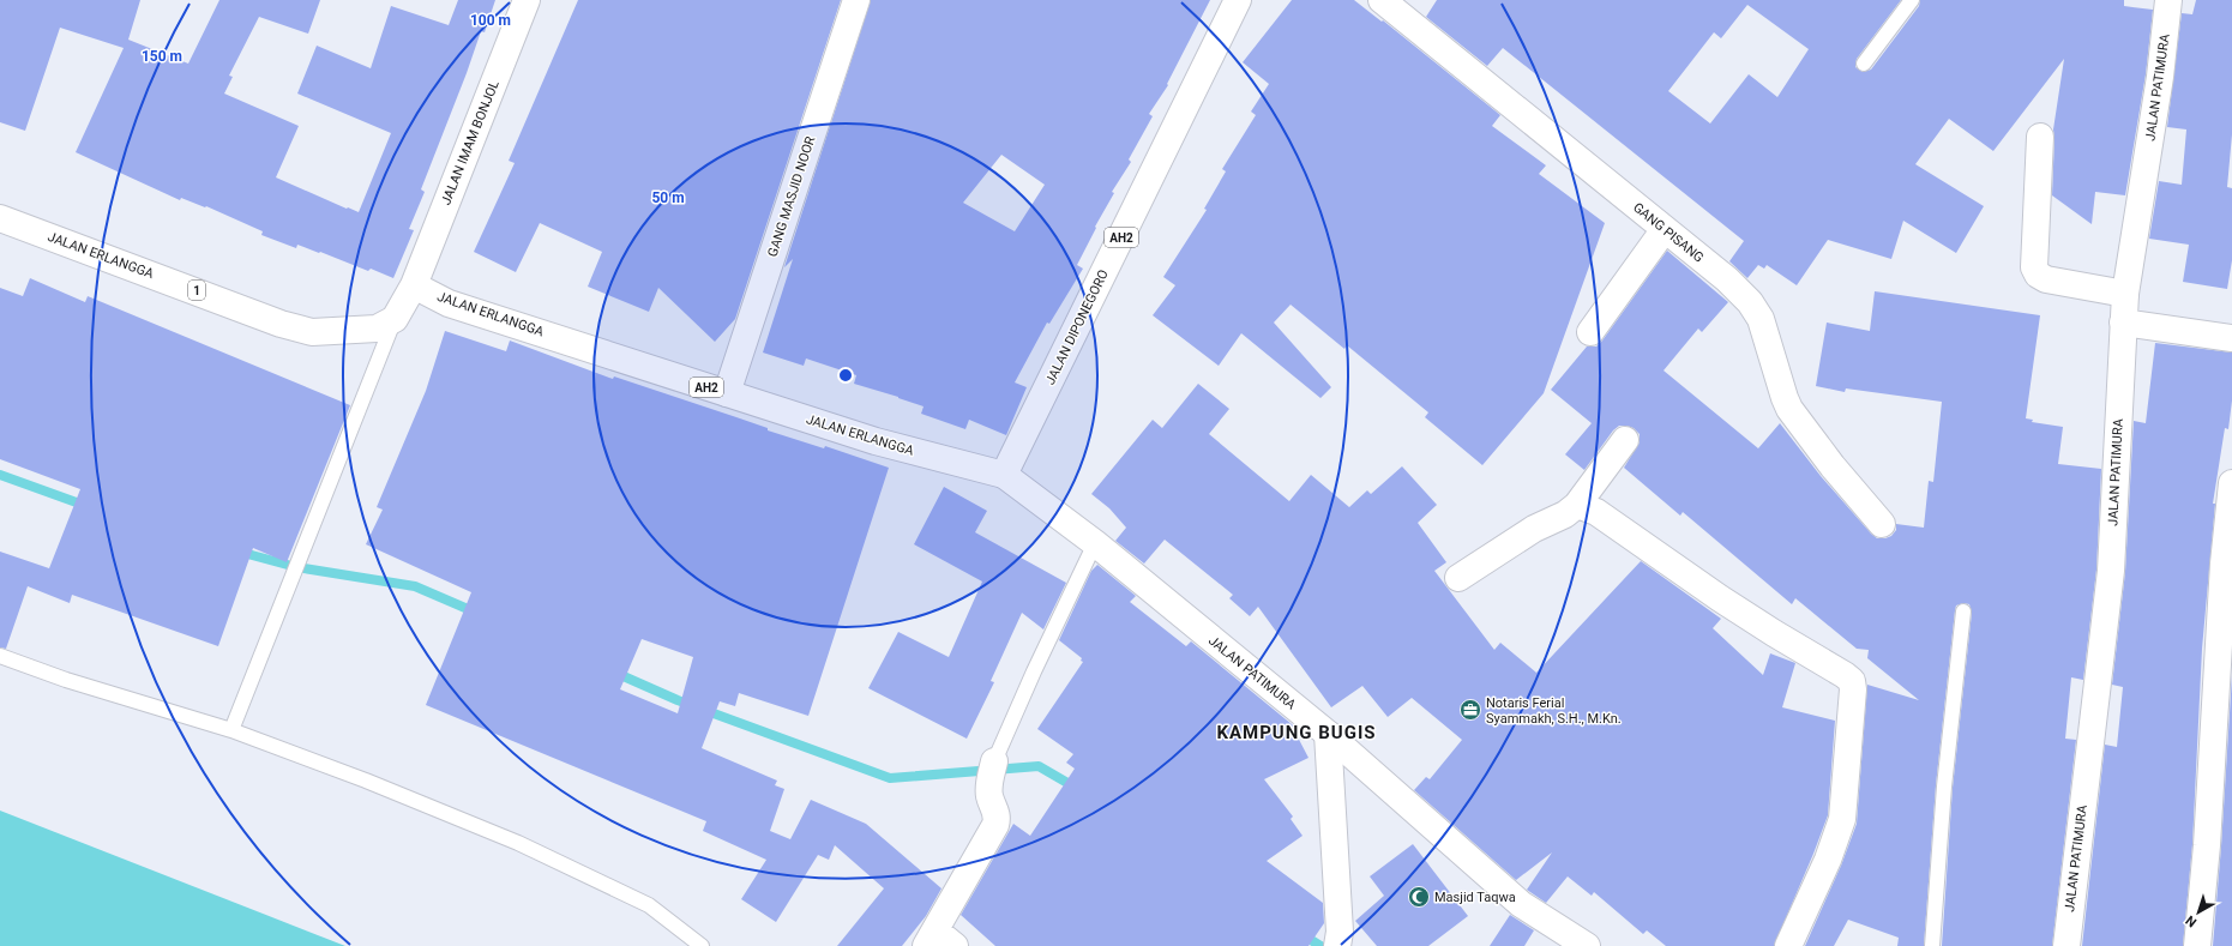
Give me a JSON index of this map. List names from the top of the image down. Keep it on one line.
{"streets":{"main road":["JALAN PATIMURA","JALAN IMAM BONJOL","GANG MASJID NOOR","GANG PISANG","AH2","JALAN ERLANGGA","1","JALAN DIPONEGORO"]},"crossings":[["JALAN PATIMURA","JALAN ERLANGGA"],["JALAN PATIMURA","JALAN DIPONEGORO"],["JALAN IMAM BONJOL","JALAN ERLANGGA"],["GANG MASJID NOOR","JALAN ERLANGGA"],["JALAN ERLANGGA","JALAN DIPONEGORO"]],"districts":["KAMPUNG BUGIS"],"places":{"office":["Notaris Ferial Syammakh, S.H., M.Kn."],"mosque":["Masjid Taqwa"]},"north":"bottom left","rings":["100 m","150 m","50 m"]}
